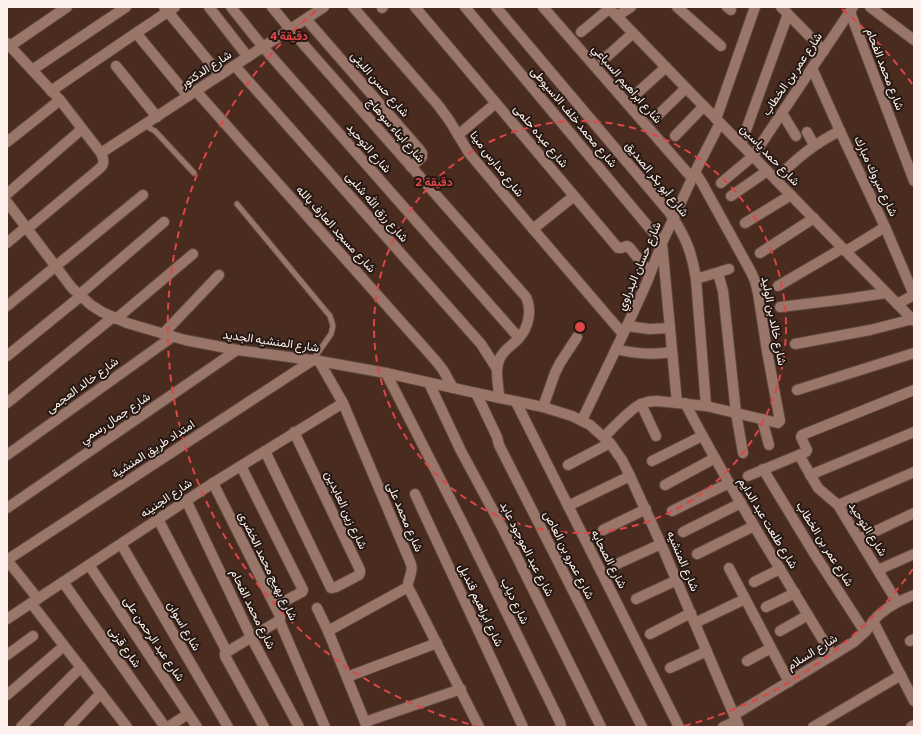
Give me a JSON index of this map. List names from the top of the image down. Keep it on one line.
{"streets":{"street":["شارع الدكتور","شارع محمد الفحام","شارع عمر بن الخطاب","شارع حسن الليثى","شارع ابراهيم السباعي","شارع محمد خلف الاسيوطى","شارع ابناء سوهاج","شارع عبده حلمى","شارع التوحيد","شارع حمد ياسين","شارع مدارس مينا","شارع مبروك مبارك","شارع أبو بكر الصديق","شارع رزق الله شلبى","شارع مسجد العارف بالله","شارع حسان البدراوي","شارع خالد بن الوليد","شارع المنشيه الجديد","شارع خالد العجمى","شارع جمال رسمي","امتداد طريق المنشية","شارع الجنينه","شارع زين العابدين","شارع محمد على","شارع طلعت عبد الدايم","شارع عبد الموجود عابد","شارع عمرو بن العاص","شارع الصحابه","شارع المنشيه","شارع بهيج محمد الخضرى","شارع دياب","شارع ابراهيم قنديل","شارع اسوان","شارع عبد الرحمن على","شارع قرنى","شارع السلام"]},"crossings":[["شارع الدكتور","شارع حسن الليثى"],["شارع الدكتور","شارع ابناء سوهاج"],["شارع الدكتور","شارع التوحيد"],["شارع الدكتور","شارع رزق الله شلبى"],["شارع الدكتور","شارع مسجد العارف بالله"],["شارع محمد الفحام","شارع عمر بن الخطاب"],["شارع محمد الفحام","شارع الجنينه"],["شارع عمر بن الخطاب","شارع حمد ياسين"],["شارع عمر بن الخطاب","شارع مبروك مبارك"],["شارع عمر بن الخطاب","شارع السلام"],["شارع حسن الليثى","شارع ابناء سوهاج"],["شارع ابراهيم السباعي","شارع حسان البدراوي"],["شارع ابراهيم السباعي","شارع خالد بن الوليد"],["شارع محمد خلف الاسيوطى","شارع حسان البدراوي"],["شارع ابناء سوهاج","شارع التوحيد"],["شارع عبده حلمى","شارع حسان البدراوي"],["شارع التوحيد","شارع السلام"],["شارع حمد ياسين","شارع حسان البدراوي"],["شارع مدارس مينا","شارع حسان البدراوي"],["شارع أبو بكر الصديق","شارع حسان البدراوي"],["شارع مسجد العارف بالله","شارع المنشيه الجديد"],["شارع حسان البدراوي","شارع خالد بن الوليد"],["شارع حسان البدراوي","شارع المنشيه الجديد"],["شارع حسان البدراوي","شارع المنشيه"],["شارع المنشيه الجديد","شارع خالد العجمى"],["شارع المنشيه الجديد","شارع جمال رسمي"],["شارع المنشيه الجديد","امتداد طريق المنشية"],["شارع المنشيه الجديد","شارع محمد على"],["شارع المنشيه الجديد","شارع عبد الموجود عابد"],["شارع المنشيه الجديد","شارع عمرو بن العاص"],["شارع المنشيه الجديد","شارع الصحابه"],["شارع المنشيه الجديد","شارع المنشيه"],["شارع المنشيه الجديد","شارع دياب"],["امتداد طريق المنشية","شارع محمد على"],["شارع الجنينه","شارع زين العابدين"],["شارع الجنينه","شارع محمد على"],["شارع الجنينه","شارع بهيج محمد الخضرى"],["شارع الجنينه","شارع اسوان"],["شارع الجنينه","شارع عبد الرحمن على"],["شارع الجنينه","شارع قرنى"],["شارع طلعت عبد الدايم","شارع السلام"],["شارع المنشيه","شارع السلام"]],"rings":["4 دقيقة","2 دقيقة"]}
